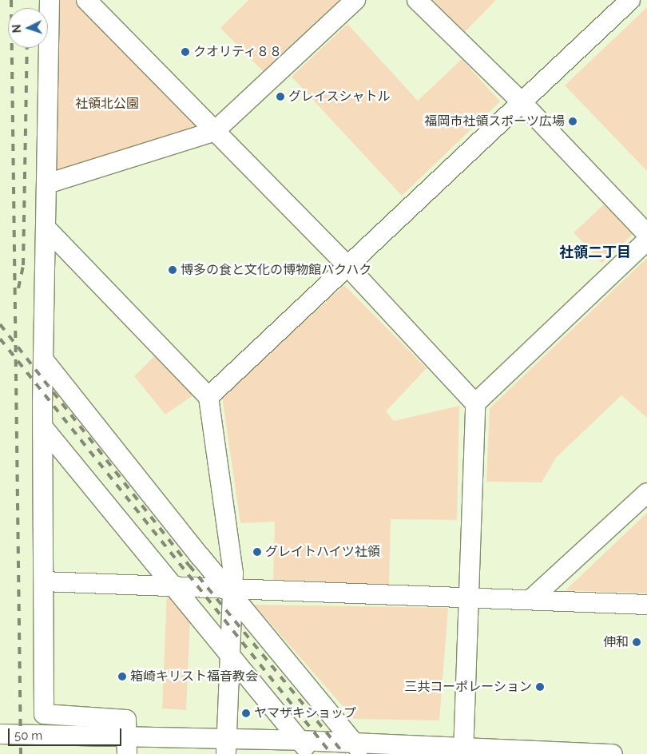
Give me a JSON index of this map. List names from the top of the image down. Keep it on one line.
{"districts":["社領二丁目"],"parks":["社領北公園"],"places":["クオリティ８８","グレイスシャトル","福岡市社領スポーツ広場","博多の食と文化の博物館ハクハク","グレイトハイツ社領","伸和","箱崎キリスト福音教会","三共コーポレーション","ヤマザキショップ"],"scale_bar":"50 m","north":"left"}
